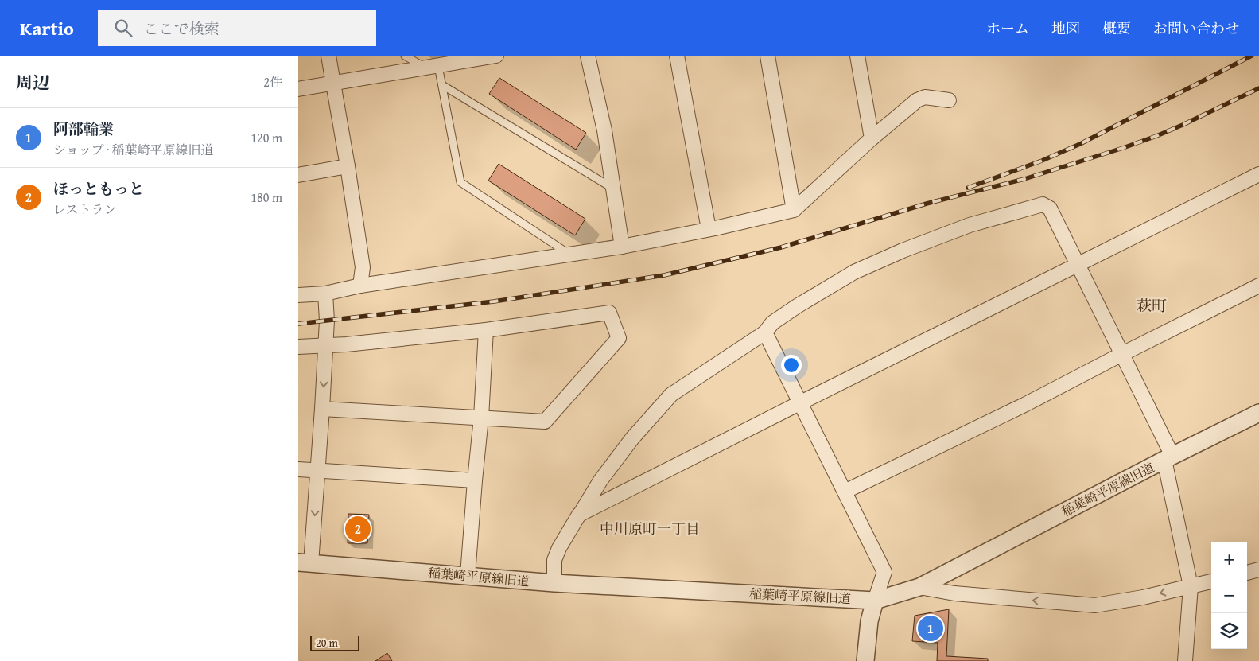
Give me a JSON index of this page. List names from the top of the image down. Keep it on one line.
{"streets":{"street":["稲葉崎平原線旧道"]},"districts":["萩町","中川原町一丁目"],"scale_bar":"20 m","page":{"header":"Kartio","search":"ここで検索","nav":["ホーム","地図","概要","お問い合わせ"],"heading":["周辺","2件"],"list":[{"mark":"1","name":"阿部輪業","note":"ショップ · 稲葉崎平原線旧道","value":"120 m"},{"mark":"2","name":"ほっともっと","note":"レストラン","value":"180 m"}],"pins":["2","1"],"map_buttons":["+","−"],"scale":"20 m"}}
